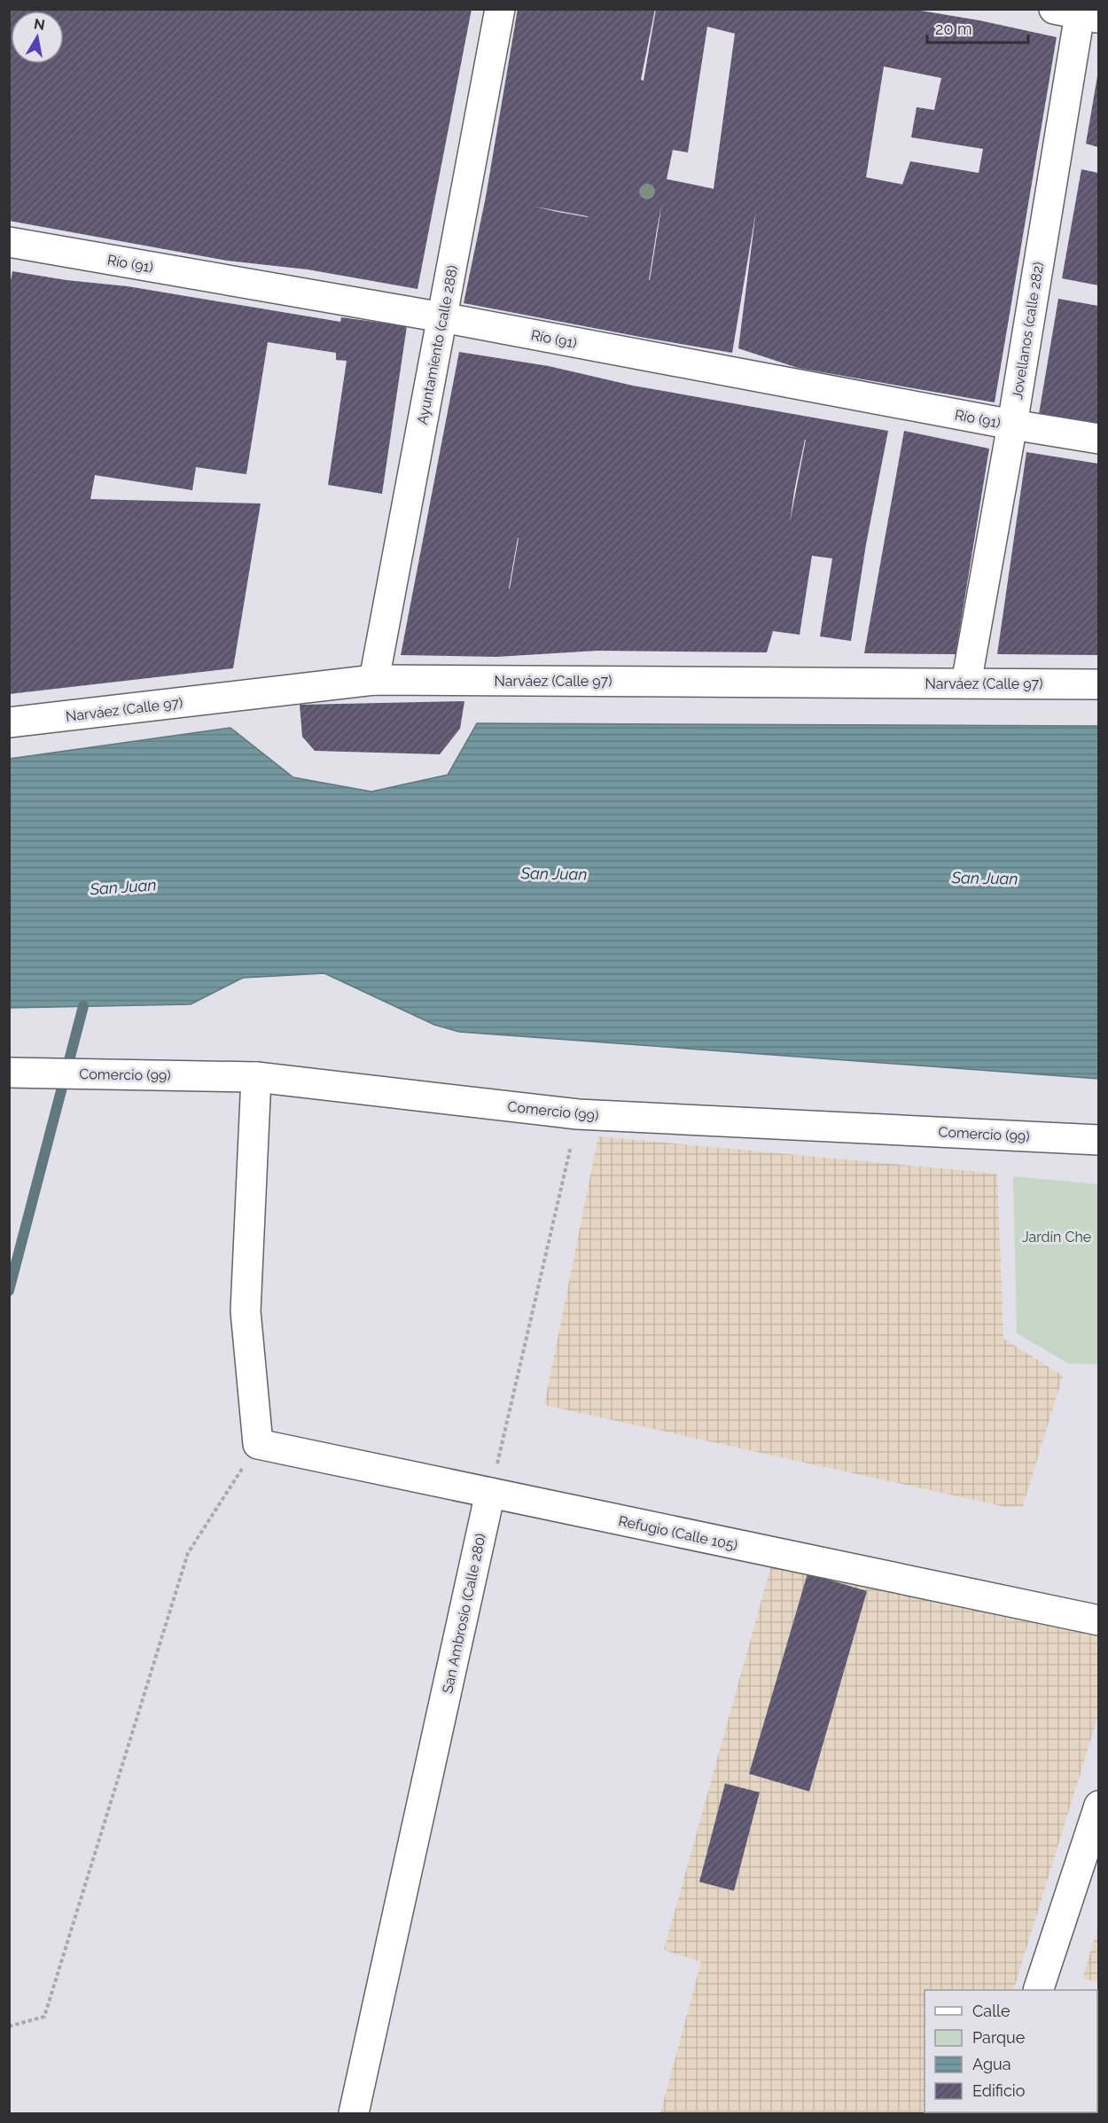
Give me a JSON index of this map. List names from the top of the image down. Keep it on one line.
{"streets":{"street":["Río (91)","Jovellanos (calle 282)","Ayuntamiento (calle 288)","Narváez (Calle 97)","Comercio (99)","Refugio (Calle 105)","San Ambrosio (Calle 280)"]},"crossings":[["Río (91)","Jovellanos (calle 282)"],["Río (91)","Ayuntamiento (calle 288)"],["Jovellanos (calle 282)","Narváez (Calle 97)"],["Ayuntamiento (calle 288)","Narváez (Calle 97)"],["Refugio (Calle 105)","San Ambrosio (Calle 280)"]],"water":["San Juan"],"parks":["Jardín Che"],"legend":["Calle","Parque","Agua","Edificio"],"scale_bar":"20 m","north":"top"}
